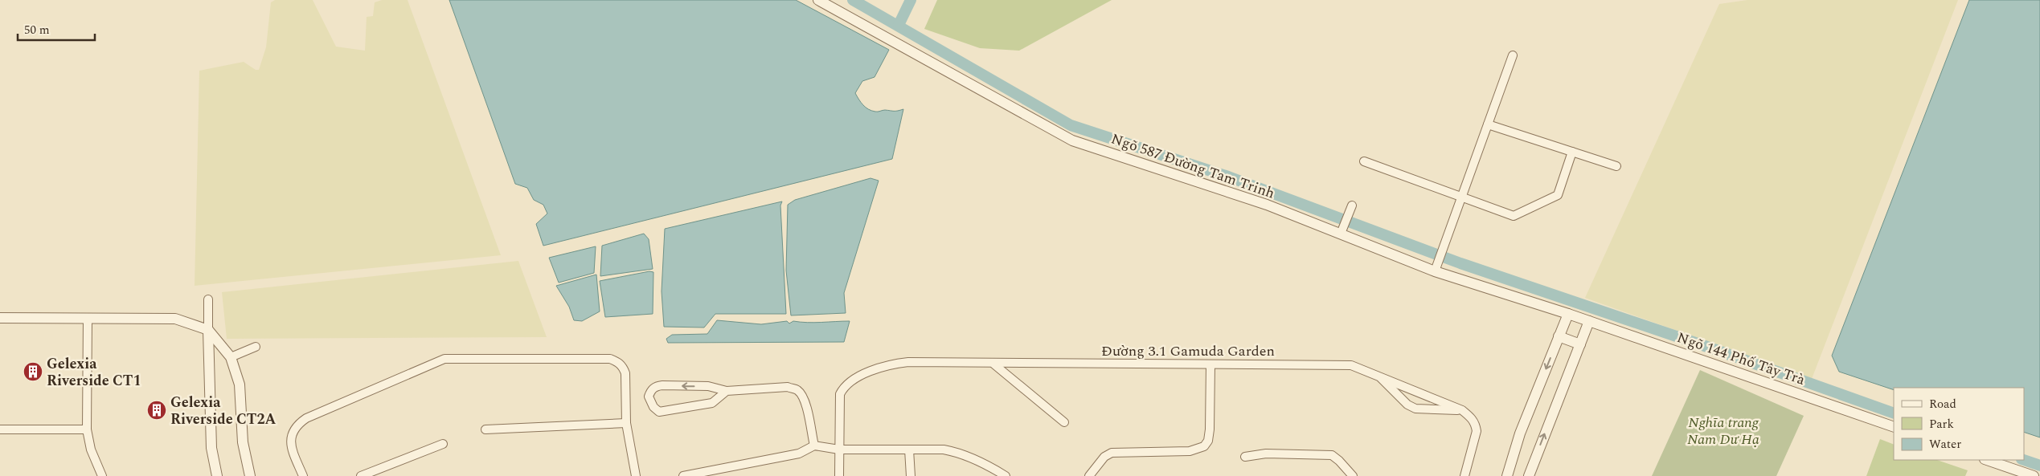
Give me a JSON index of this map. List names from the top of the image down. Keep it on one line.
{"streets":{"street":["Ngõ 587 Đường Tam Trinh","Đường 3.1 Gamuda Garden","Ngõ 144 Phố Tây Trà"]},"crossings":[["Ngõ 587 Đường Tam Trinh","Ngõ 144 Phố Tây Trà"]],"parks":["Nghĩa trang Nam Dư Hạ"],"places":{"building":["Gelexia Riverside CT1","Gelexia Riverside CT2A"]},"legend":["Road","Park","Water"],"scale_bar":"50 m"}
